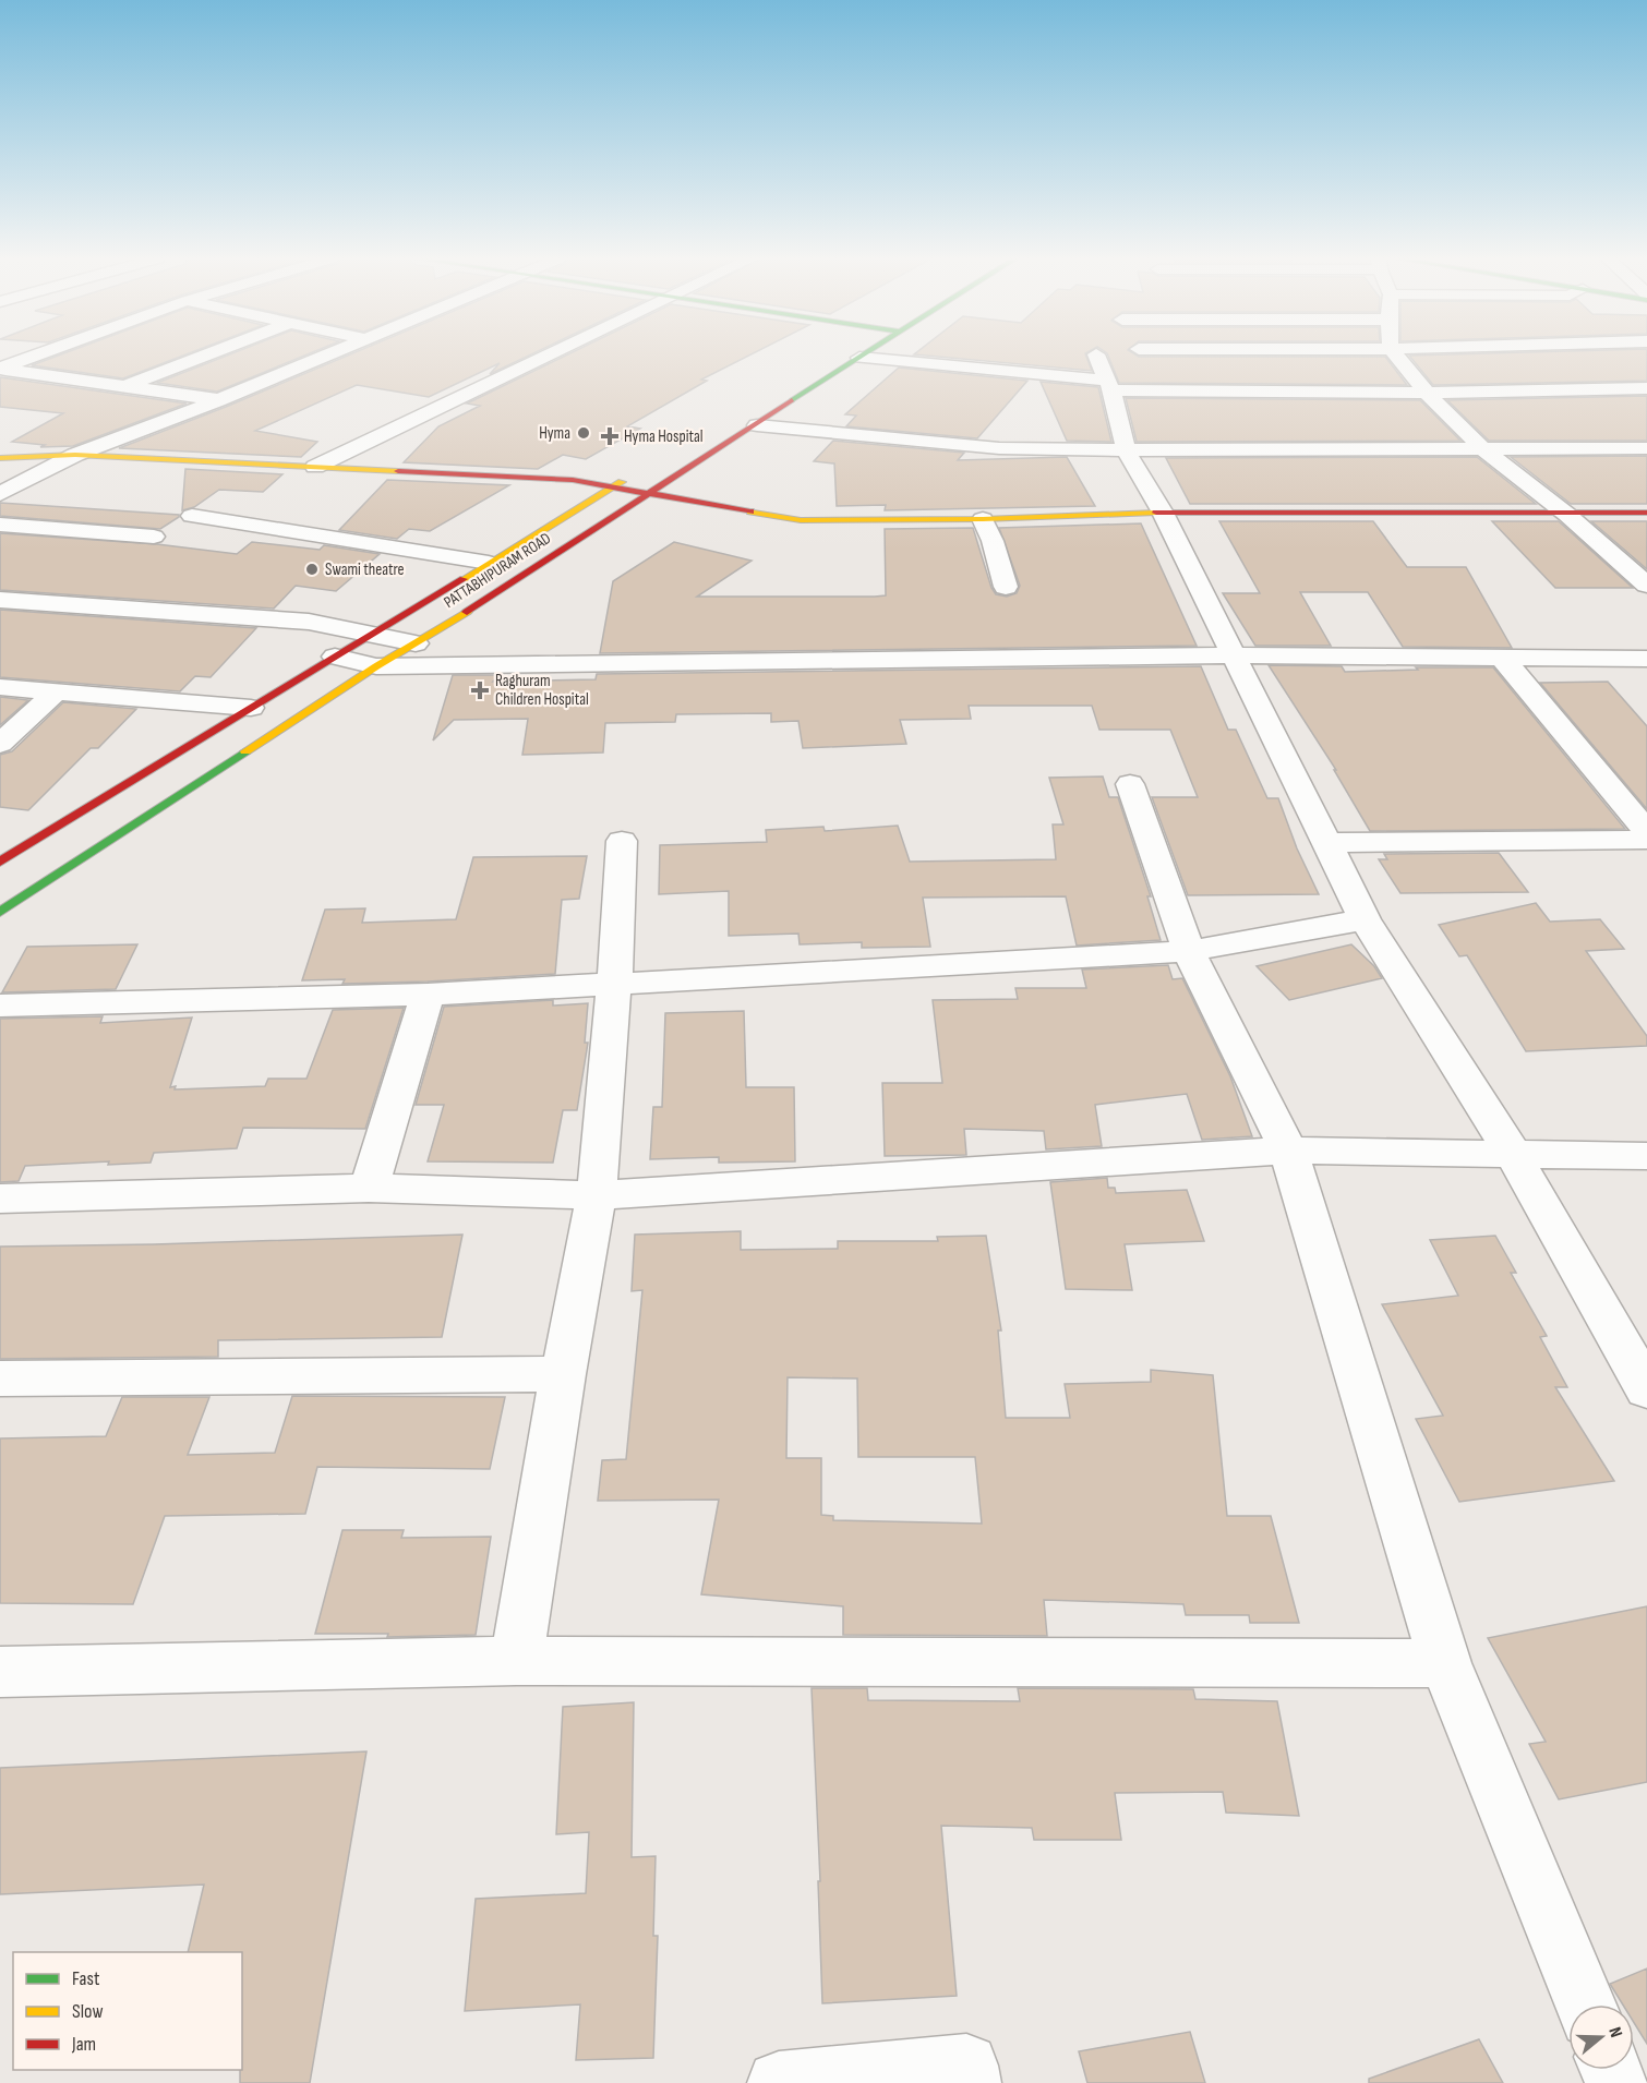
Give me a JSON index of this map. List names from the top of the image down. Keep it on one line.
{"streets":{"street":["PATTABHIPURAM ROAD"]},"places":{"other":["Hyma","Swami theatre"],"health":["Hyma Hospital","Raghuram Children Hospital"]},"legend":["Fast","Slow","Jam"],"north":"right"}
